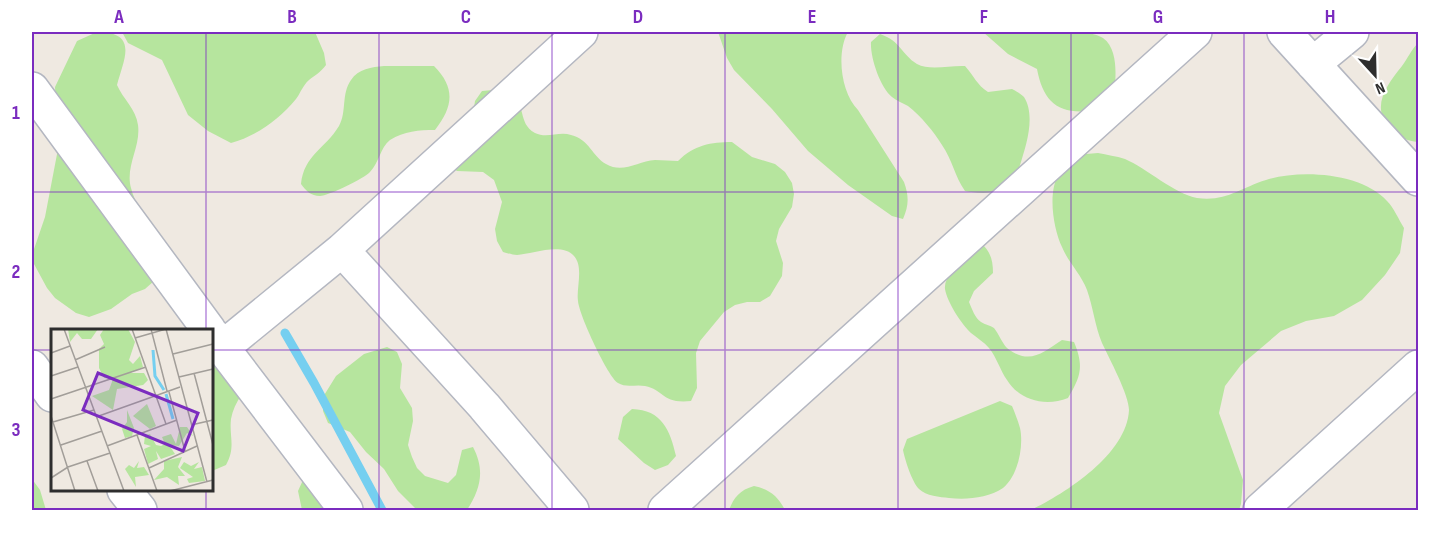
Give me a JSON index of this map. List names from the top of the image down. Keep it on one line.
{"north":"bottom","grid":{"columns":["A","B","C","D","E","F","G","H"],"rows":["1","2","3"]}}
